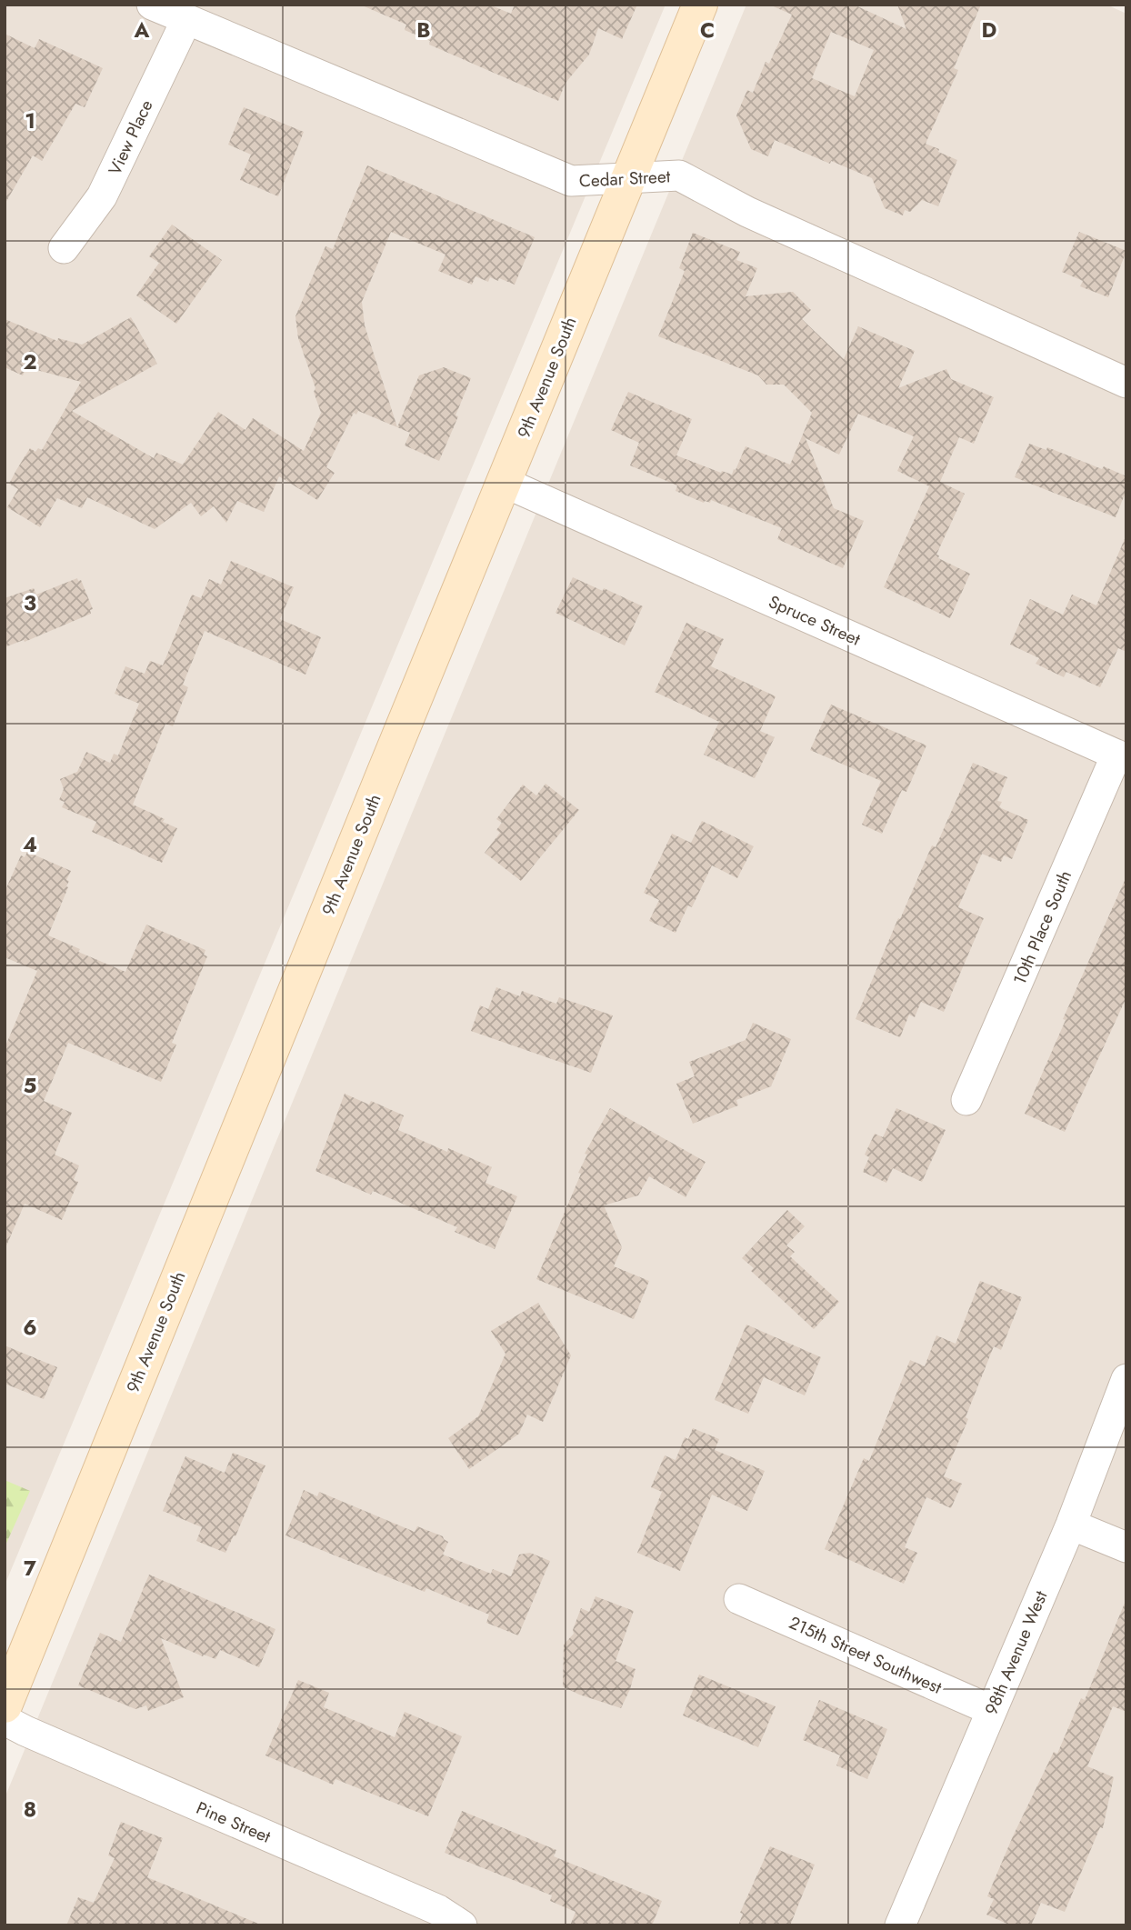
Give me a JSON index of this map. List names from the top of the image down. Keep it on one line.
{"streets":{"main road":["9th Avenue South"],"street":["View Place","Cedar Street","Spruce Street","10th Place South","98th Avenue West","215th Street Southwest","Pine Street"]},"crossings":[["View Place","Cedar Street"],["Cedar Street","9th Avenue South"],["9th Avenue South","Spruce Street"],["Spruce Street","10th Place South"],["98th Avenue West","215th Street Southwest"]],"grid":{"columns":["A","B","C","D"],"rows":["1","2","3","4","5","6","7","8"]}}
